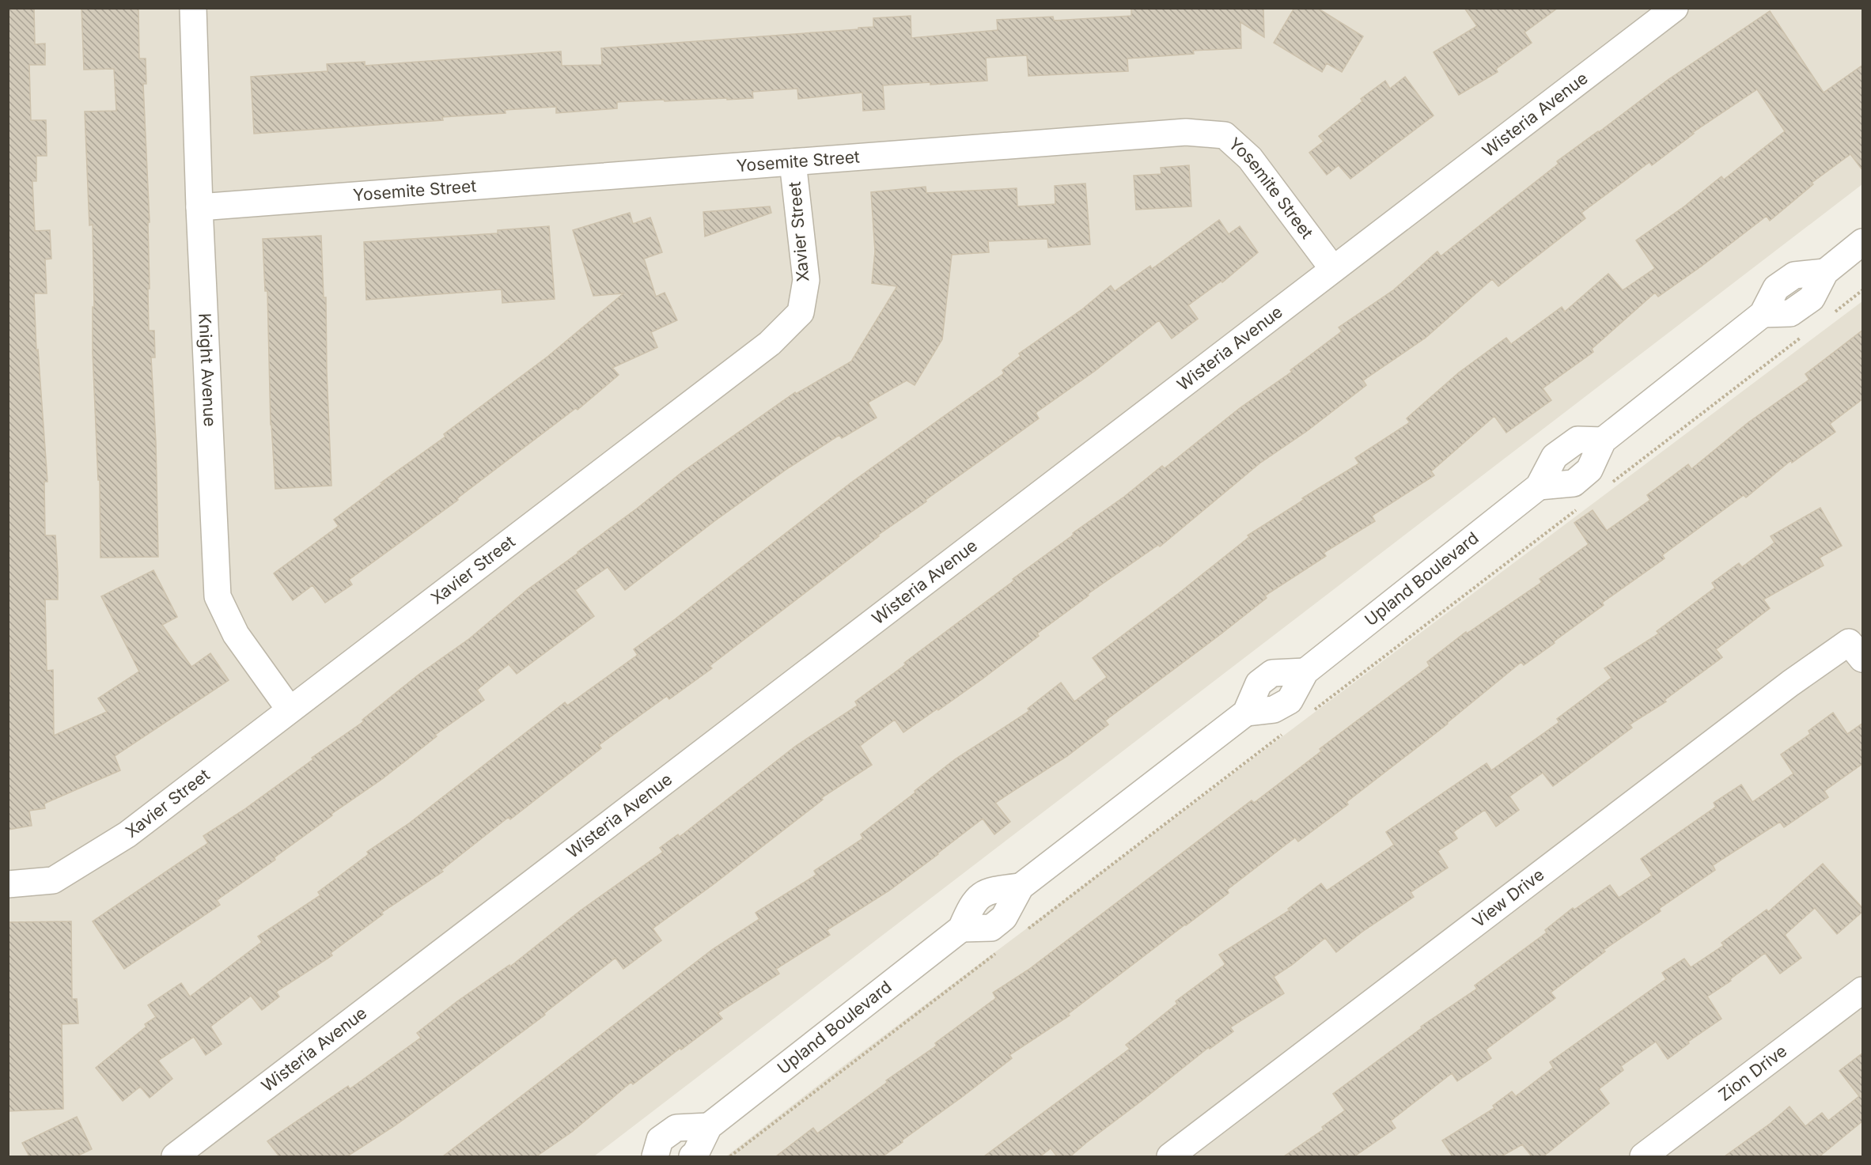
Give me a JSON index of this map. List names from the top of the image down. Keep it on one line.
{"streets":{"street":["Wisteria Avenue","Yosemite Street","Xavier Street","Knight Avenue","Upland Boulevard","View Drive","Zion Drive"]},"crossings":[["Wisteria Avenue","Yosemite Street"],["Yosemite Street","Xavier Street"],["Yosemite Street","Knight Avenue"],["Xavier Street","Knight Avenue"]]}
